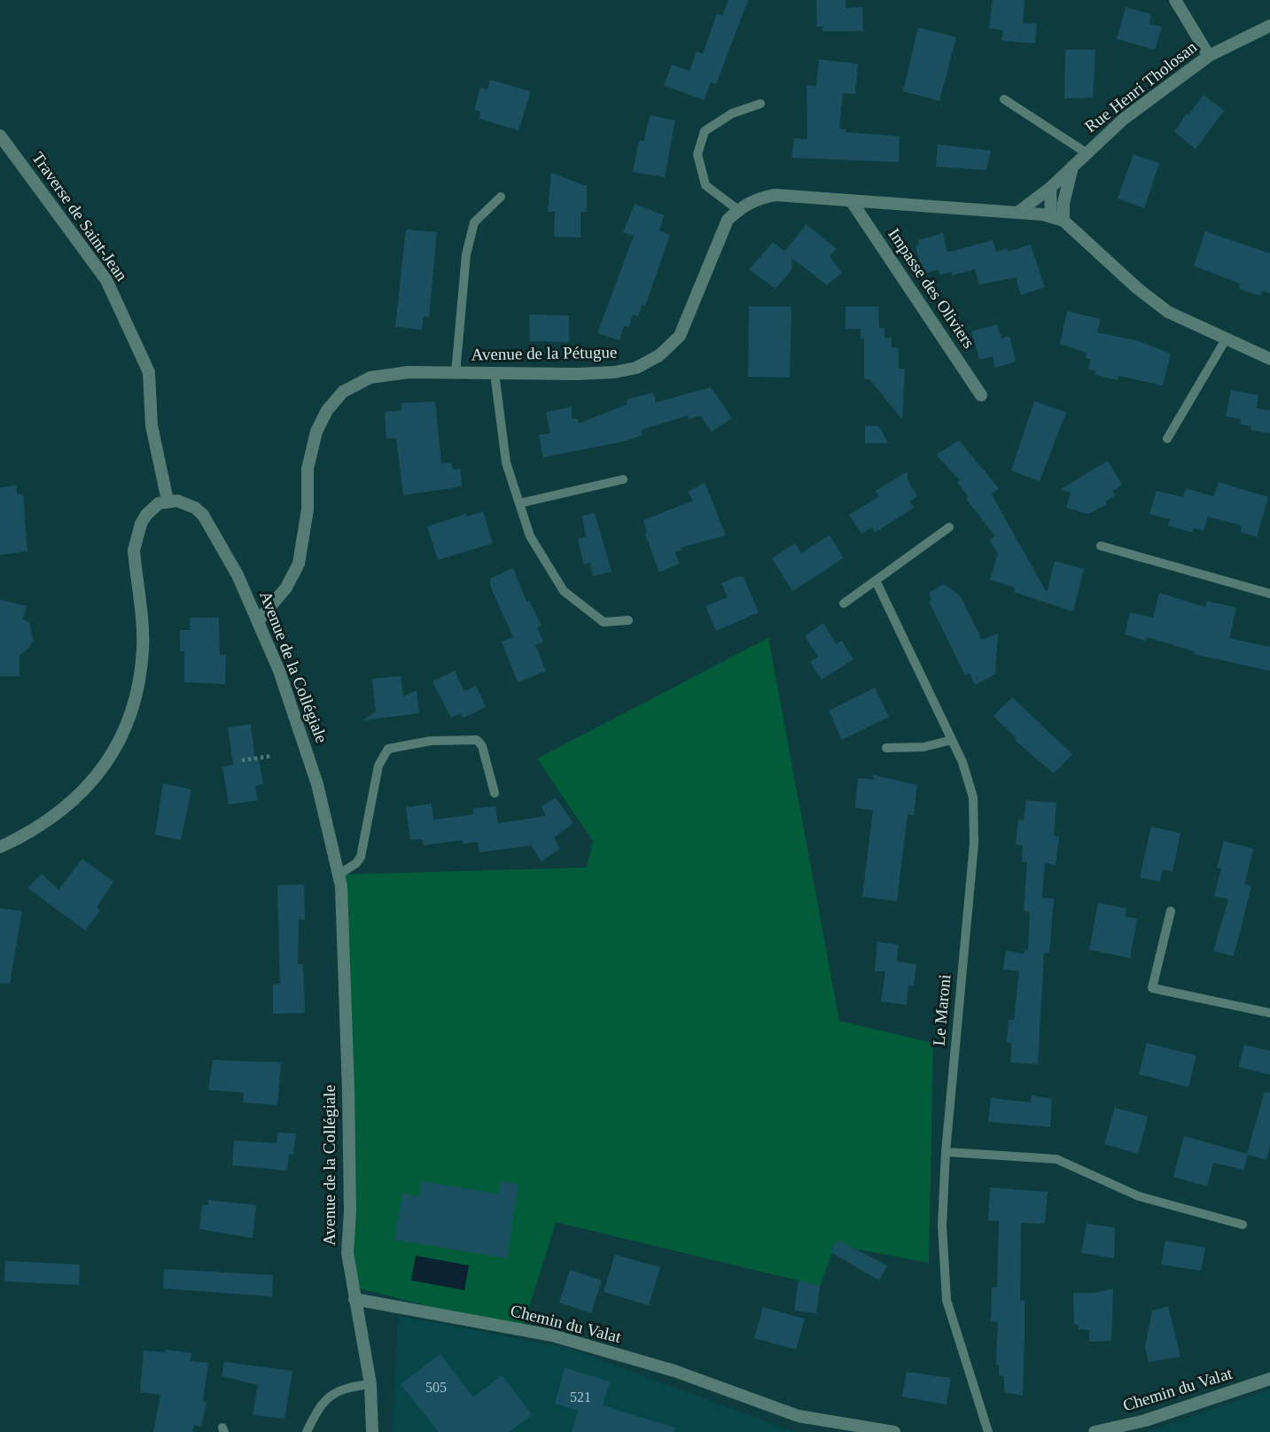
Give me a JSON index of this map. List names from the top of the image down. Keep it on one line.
{"streets":{"street":["Rue Henri Tholosan","Traverse de Saint-Jean","Impasse des Oliviers","Avenue de la Pétugue","Avenue de la Collégiale","Chemin du Valat"],"lane":["Le Maroni"]},"crossings":[["Rue Henri Tholosan","Avenue de la Pétugue"],["Traverse de Saint-Jean","Avenue de la Collégiale"],["Impasse des Oliviers","Avenue de la Pétugue"],["Avenue de la Pétugue","Avenue de la Collégiale"],["Avenue de la Collégiale","Chemin du Valat"]],"house_numbers":["505","521"]}
